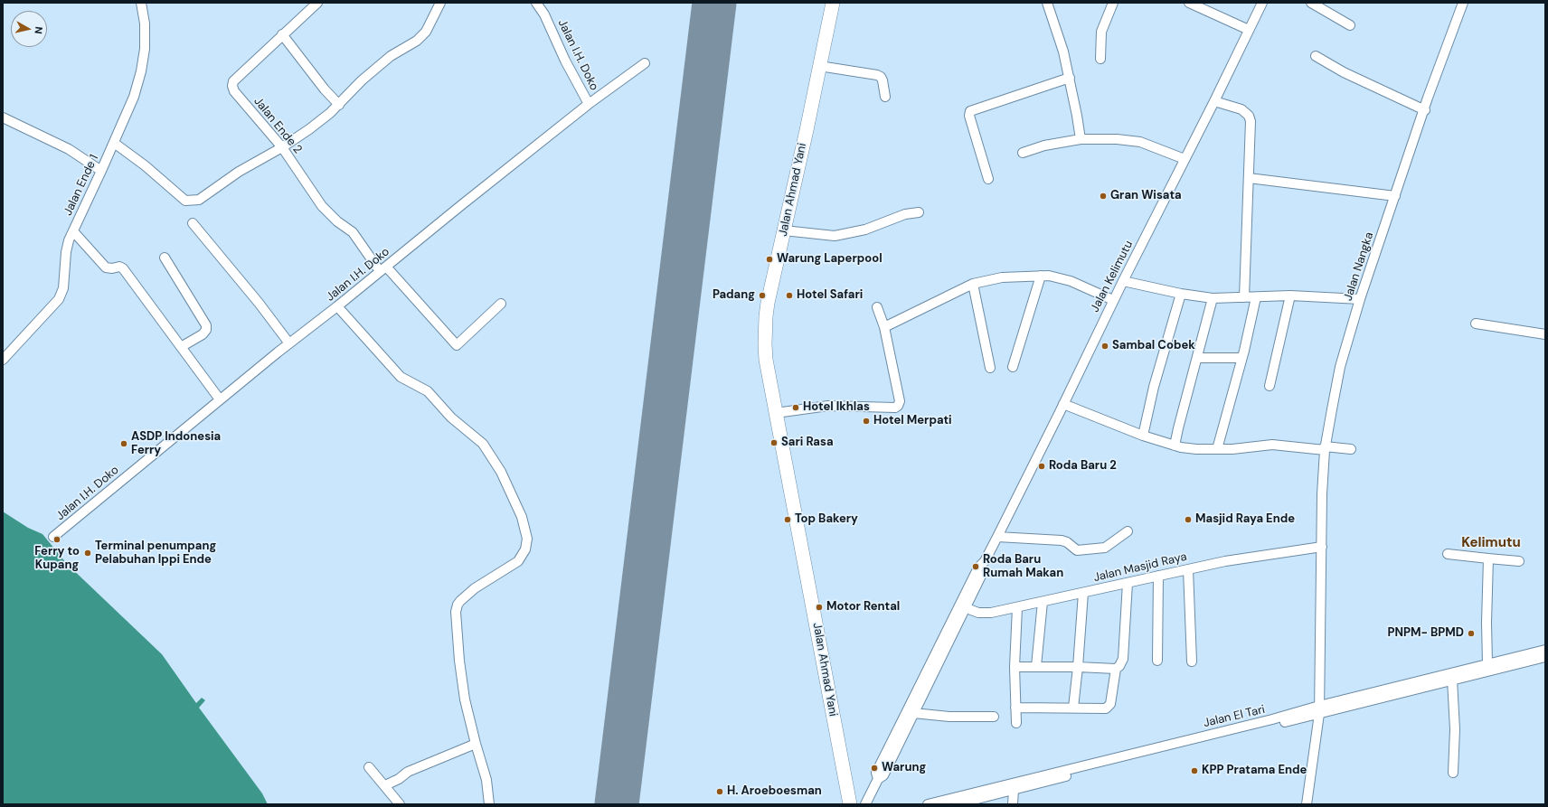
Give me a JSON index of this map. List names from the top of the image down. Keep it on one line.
{"streets":{"highway":["Jalan Ahmad Yani"],"street":["Jalan I.H. Doko","Jalan Ende 2","Jalan Ende 1","Jalan Nangka","Jalan Kelimutu","Jalan Masjid Raya","Jalan El Tari"]},"crossings":[["Jalan I.H. Doko","Jalan Ende 2"],["Jalan Nangka","Jalan Masjid Raya"],["Jalan Nangka","Jalan El Tari"],["Jalan Kelimutu","Jalan Masjid Raya"]],"districts":["Kelimutu"],"places":["Gran Wisata","Warung Laperpool","Padang","Hotel Safari","Sambal Cobek","Hotel Ikhlas","Hotel Merpati","Sari Rasa","ASDP Indonesia Ferry","Roda Baru 2","Top Bakery","Masjid Raya Ende","Ferry to Kupang","Terminal penumpang Pelabuhan Ippi Ende","Roda Baru Rumah Makan","Motor Rental","PNPM- BPMD","Warung","KPP Pratama Ende","H. Aroeboesman"],"north":"right"}
